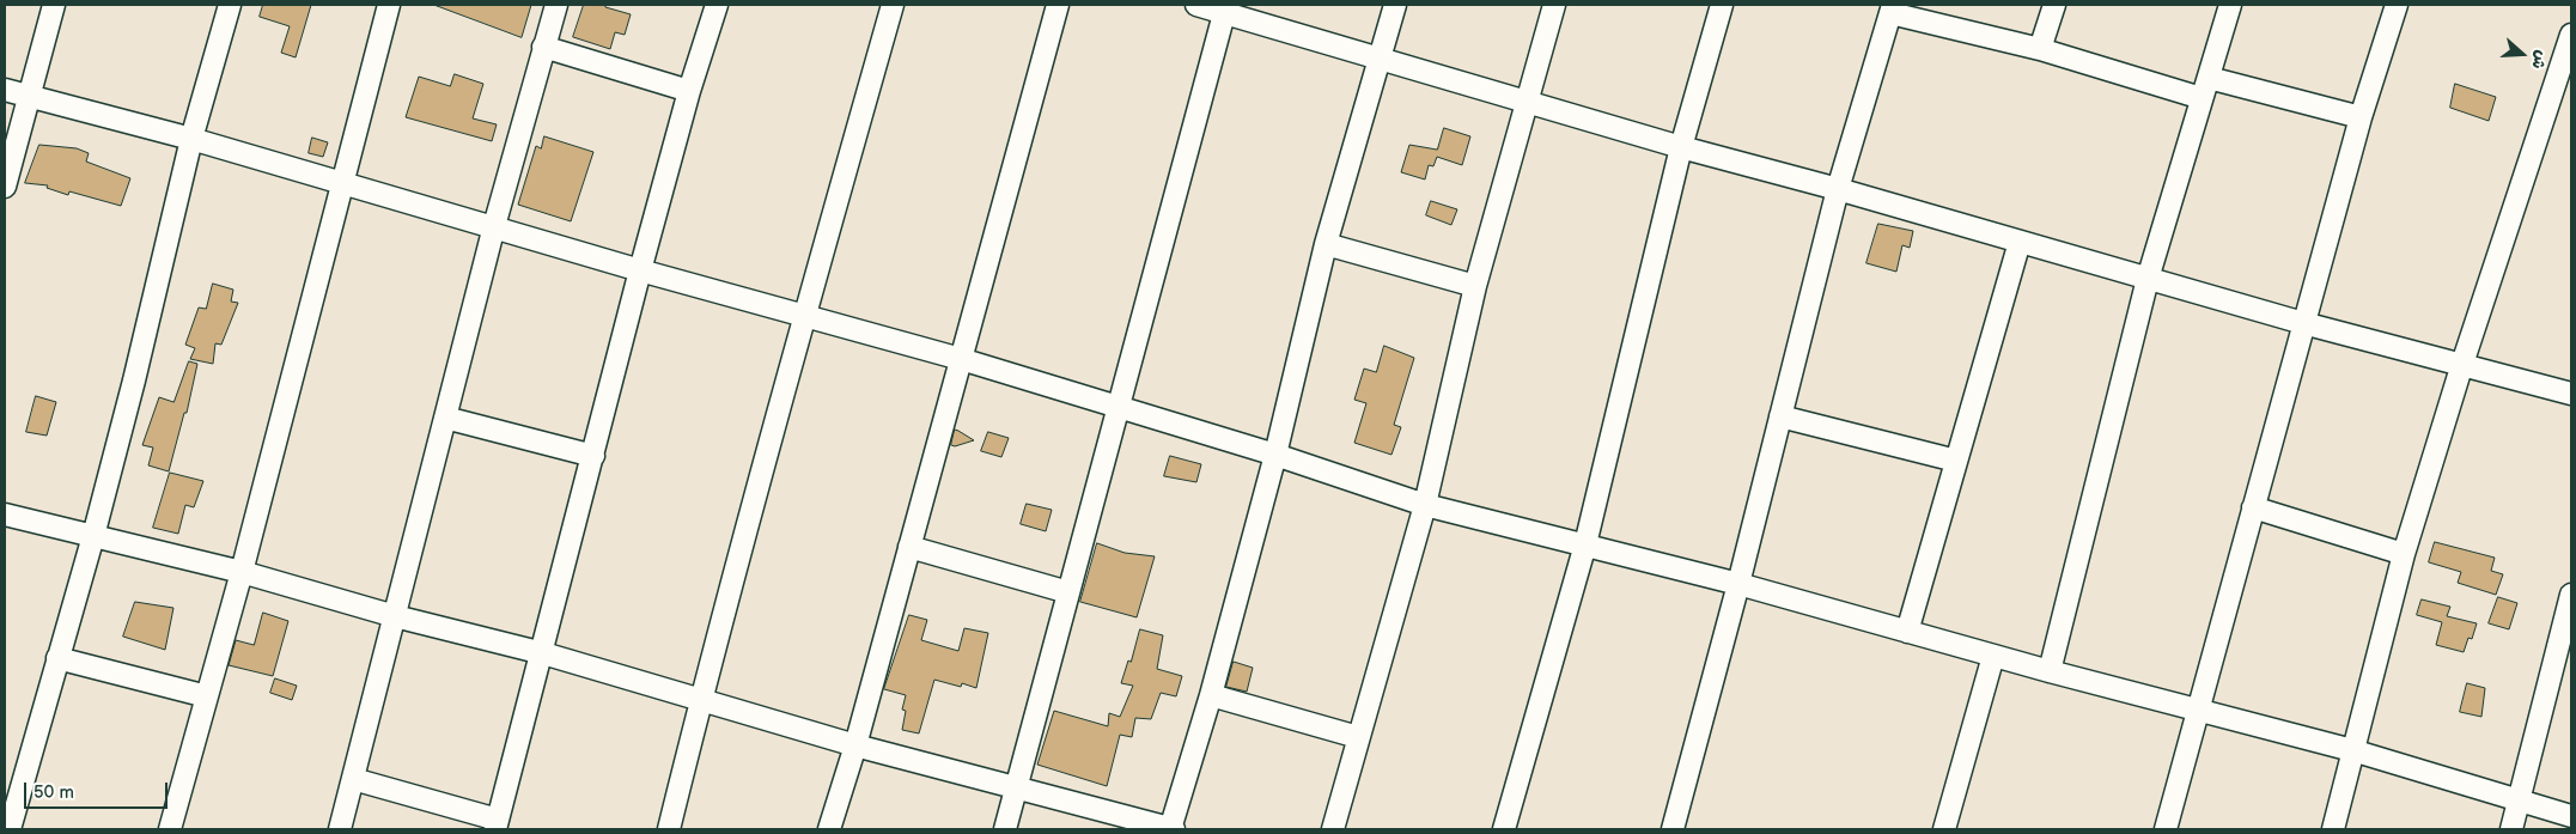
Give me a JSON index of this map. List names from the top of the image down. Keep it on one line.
{"scale_bar":"50 m","north":"right"}
